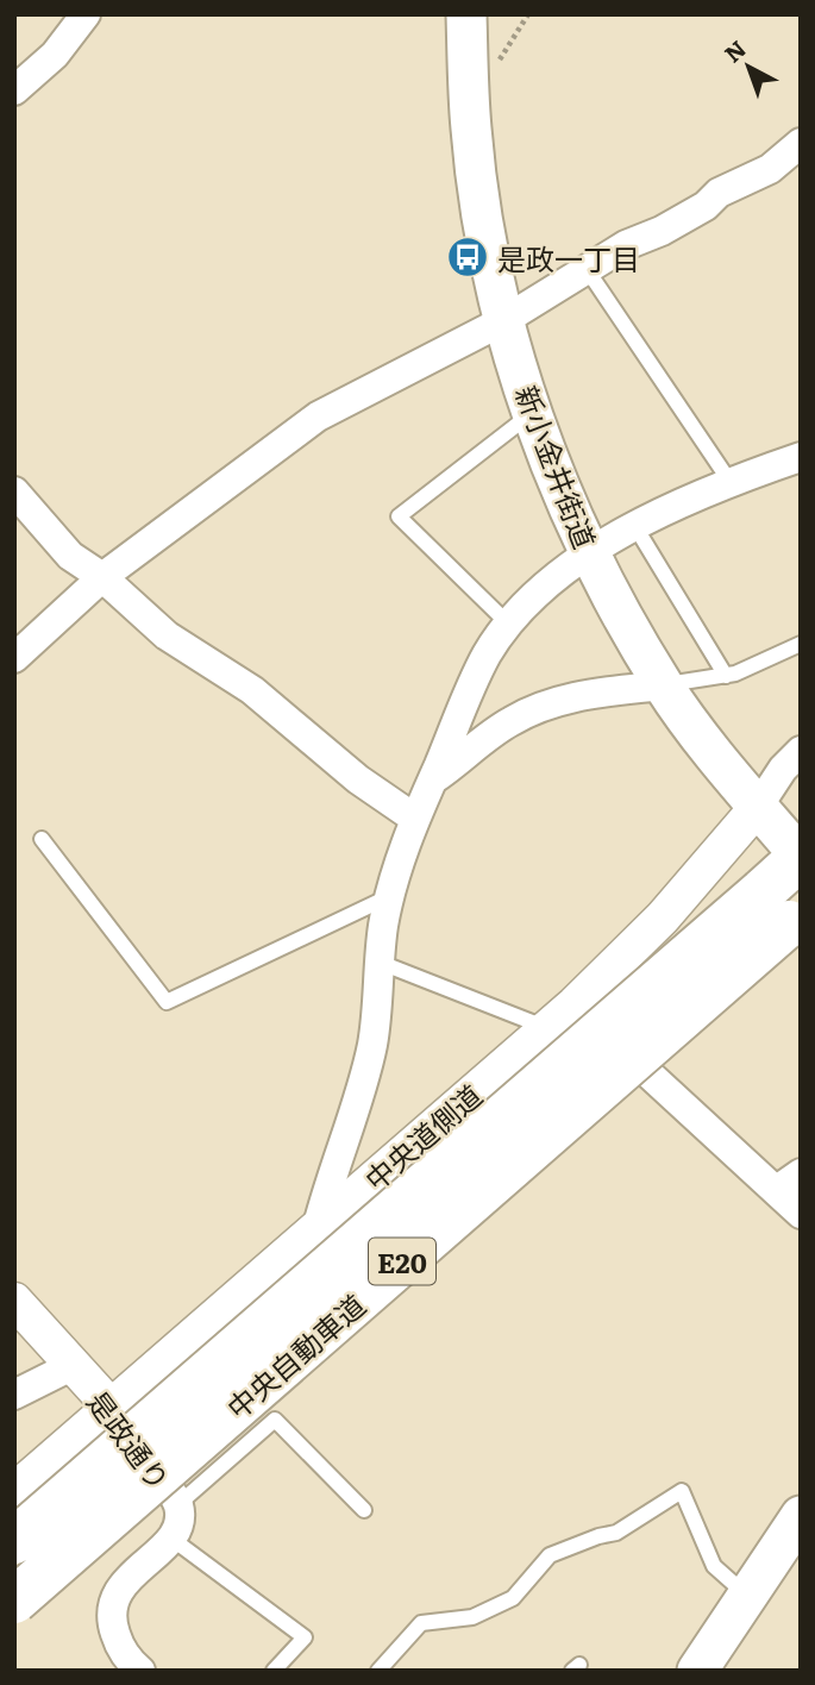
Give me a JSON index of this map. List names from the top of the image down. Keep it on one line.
{"streets":{"highway":["E20","中央自動車道"],"main road":["新小金井街道"],"street":["中央道側道","是政通り"]},"crossings":[["新小金井街道","中央道側道"],["新小金井街道","中央自動車道"],["中央道側道","是政通り"]],"places":{"bus stop":["是政一丁目"]},"north":"top left"}
